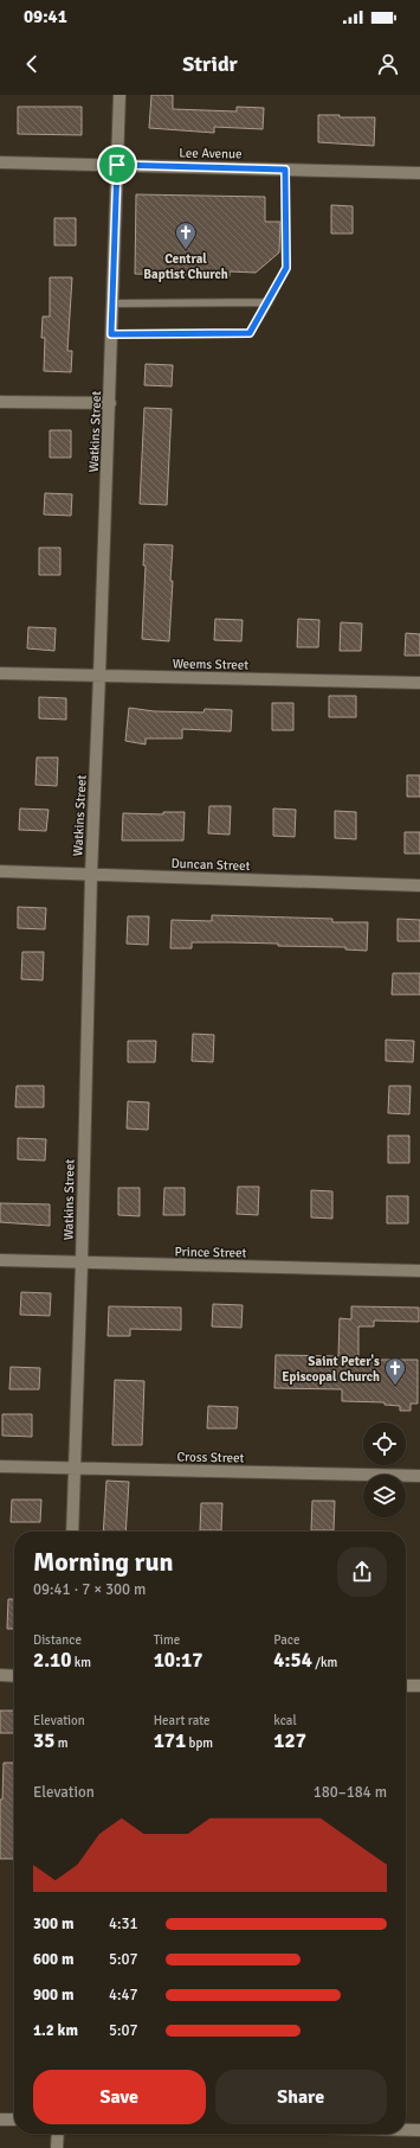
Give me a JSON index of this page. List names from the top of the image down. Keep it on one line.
{"streets":{"street":["Lee Avenue","Watkins Street","Weems Street","Duncan Street","Prince Street","Cross Street"]},"crossings":[["Lee Avenue","Watkins Street"],["Watkins Street","Weems Street"],["Watkins Street","Duncan Street"],["Watkins Street","Prince Street"],["Watkins Street","Cross Street"]],"places":{"church":["Central Baptist Church","Saint Peter's Episcopal Church"]},"page":{"status":"09:41","header":"Stridr","heading":["Morning run","09:41 · 7 × 300 m"],"stats":[["Distance","2.10 km"],["Time","10:17"],["Pace","4:54 /km"],["Elevation","35 m"],["Heart rate","171 bpm"],["kcal","127"]],"chart":["Elevation","180–184 m"],"list":[{"name":"300 m","note":"4:31"},{"name":"600 m","note":"5:07"},{"name":"900 m","note":"4:47"},{"name":"1.2 km","note":"5:07"}],"buttons":["Save","Share"]}}
